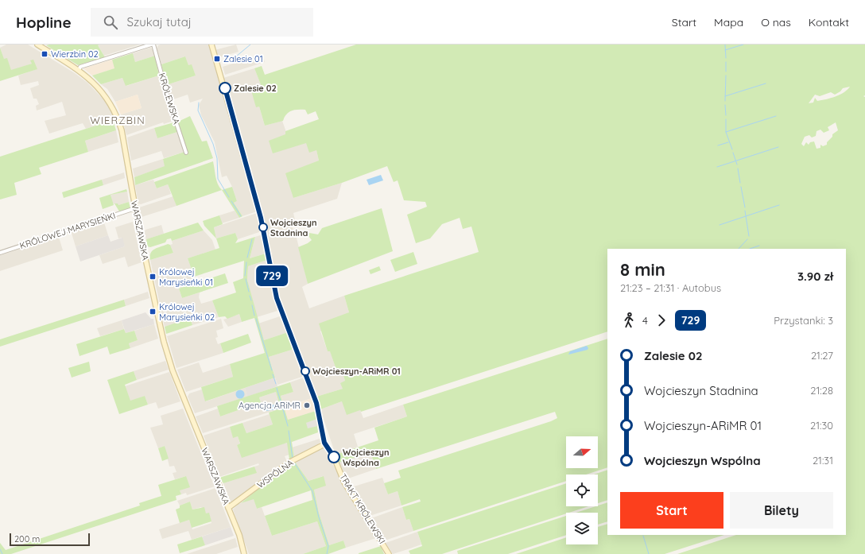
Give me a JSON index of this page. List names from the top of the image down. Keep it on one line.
{"streets":{"street":["KRÓLEWSKA","KRÓLOWEJ MARYSIEŃKI","WARSZAWSKA","WSPÓLNA","TRAKT KRÓLEWSKI"]},"crossings":[["KRÓLOWEJ MARYSIEŃKI","WARSZAWSKA"],["WARSZAWSKA","WSPÓLNA"],["WSPÓLNA","TRAKT KRÓLEWSKI"]],"districts":["WIERZBIN"],"places":{"transit":["Wierzbin 02","Zalesie 01","Królowej Marysieńki 01","Królowej Marysieńki 02"],"other":["Zalesie 02","Wojcieszyn Stadnina","Wojcieszyn-ARiMR 01","Agencja ARiMR","Wojcieszyn Wspólna"]},"lines":["bus line 729"],"scale_bar":"200 m","north":"right","page":{"header":"Hopline","search":"Szukaj tutaj","nav":["Start","Mapa","O nas","Kontakt"],"on_map":"729","heading":["8 min","21:23 – 21:31 · Autobus","3.90 zł"],"legs":["4","729","Przystanki: 3"],"list":[{"name":"Zalesie 02","value":"21:27"},{"name":"Wojcieszyn Stadnina","value":"21:28"},{"name":"Wojcieszyn-ARiMR 01","value":"21:30"},{"name":"Wojcieszyn Wspólna","value":"21:31"}],"buttons":["Start","Bilety"],"scale":"200 m"}}
